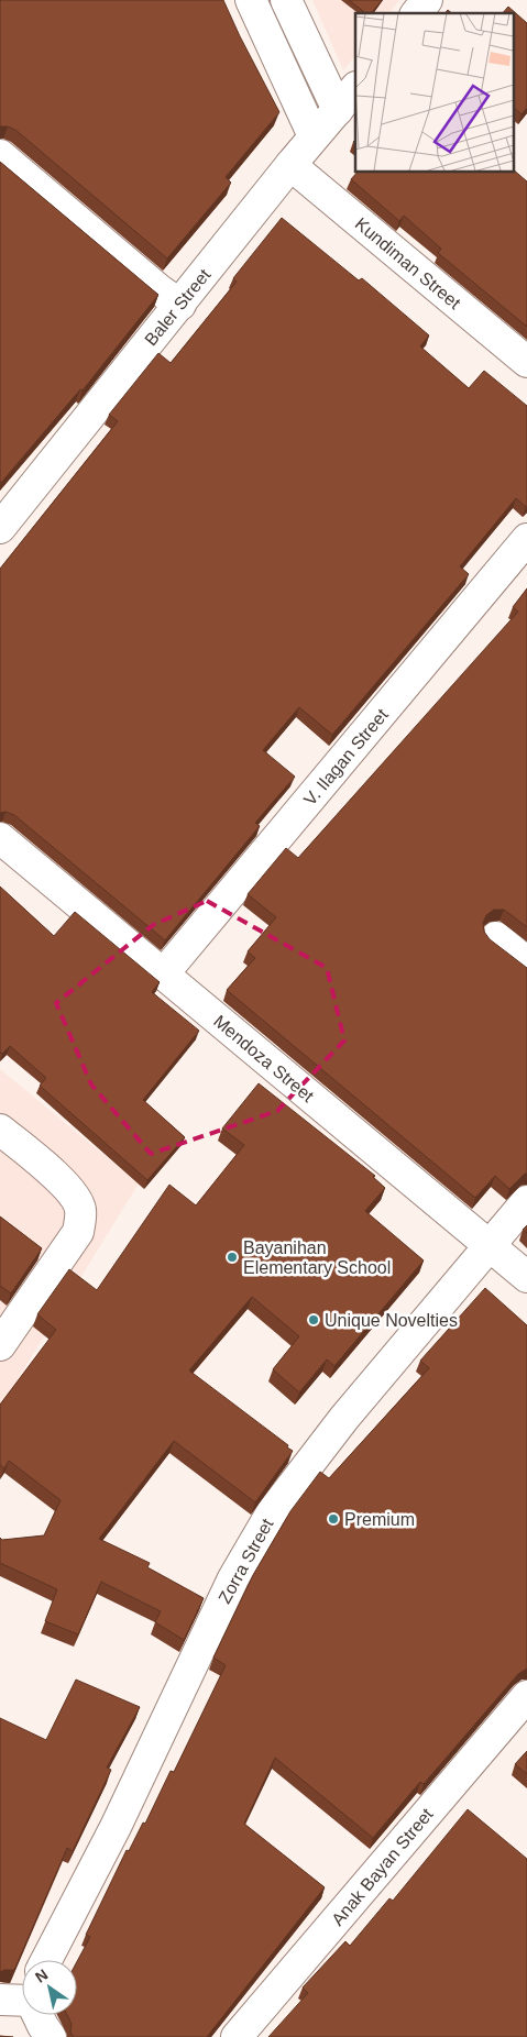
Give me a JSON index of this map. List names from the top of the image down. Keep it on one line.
{"streets":{"street":["Kundiman Street","Baler Street","V. Ilagan Street","Mendoza Street","Zorra Street","Anak Bayan Street"]},"crossings":[["Kundiman Street","Baler Street"],["V. Ilagan Street","Mendoza Street"],["Mendoza Street","Zorra Street"]],"places":["Bayanihan Elementary School","Unique Novelties","Premium"],"north":"top left"}
